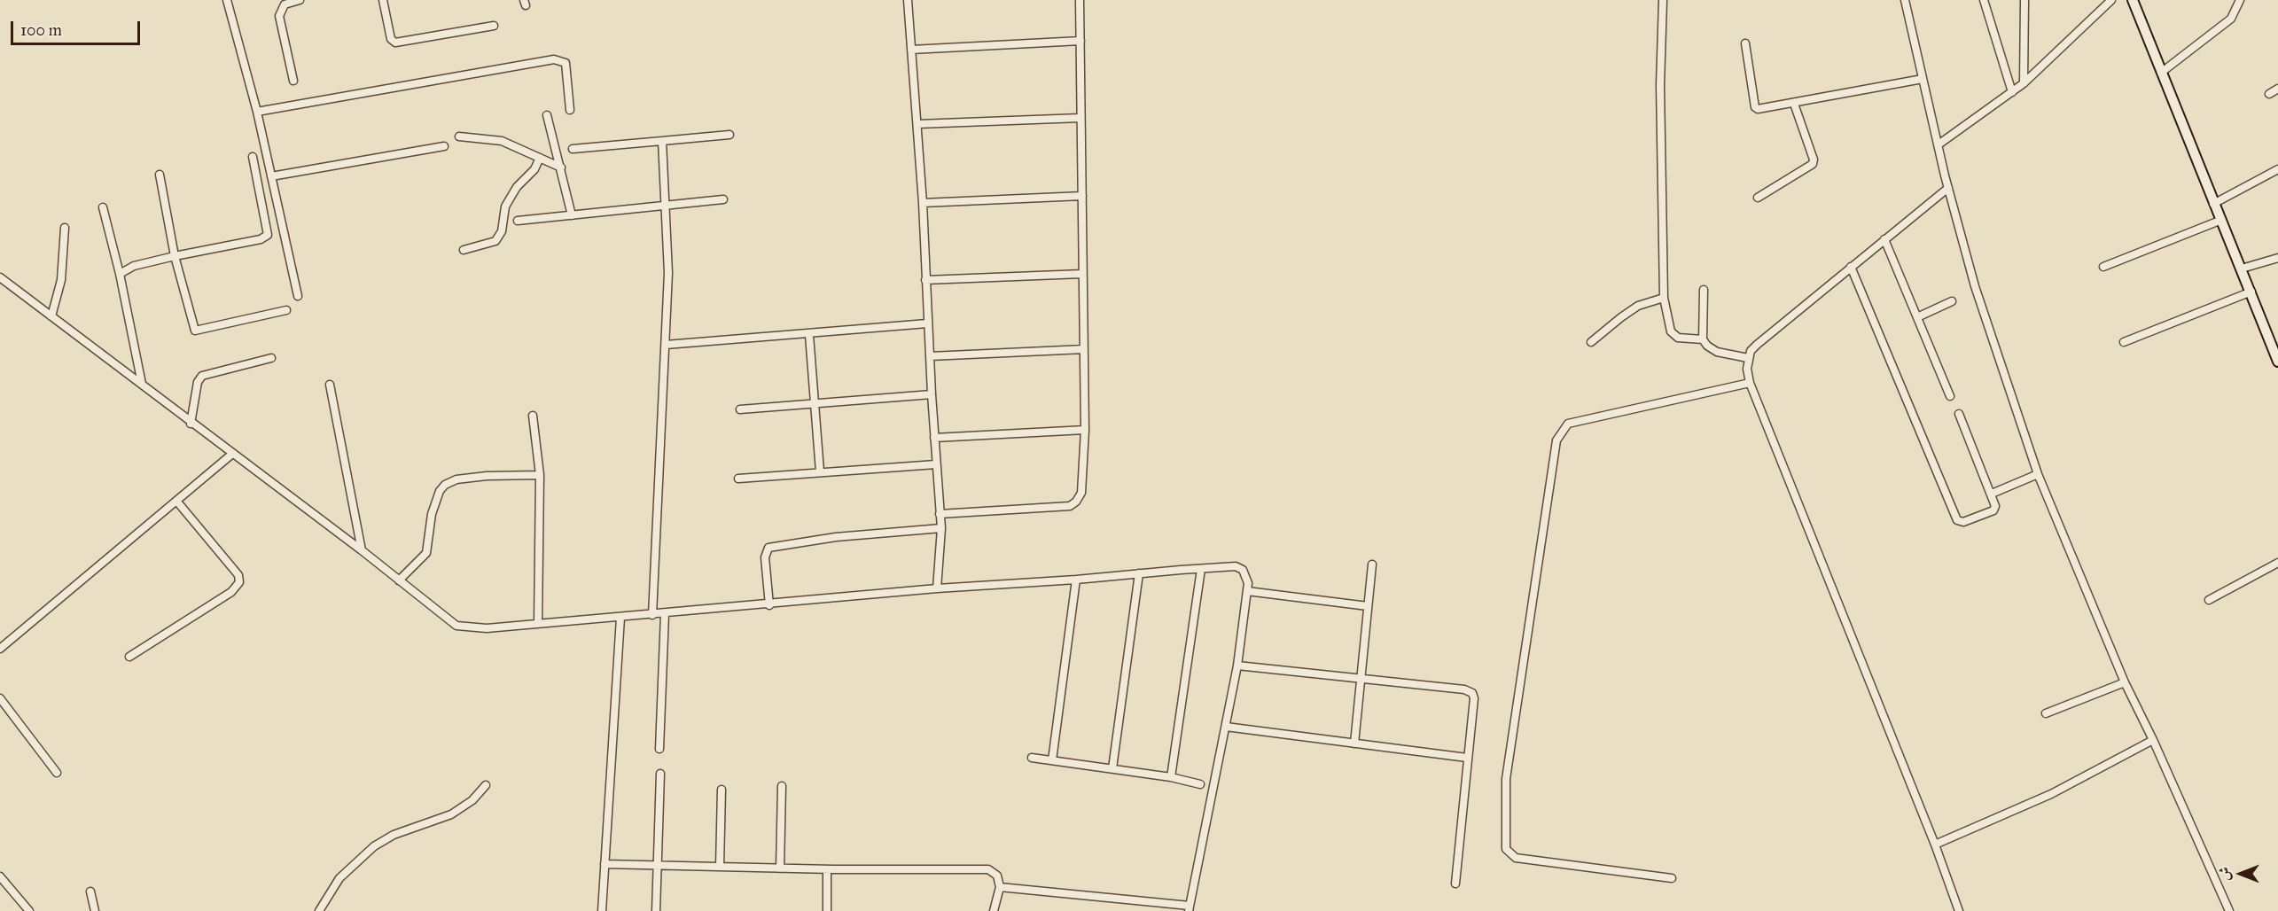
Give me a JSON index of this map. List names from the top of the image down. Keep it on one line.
{"scale_bar":"100 m","north":"left"}
